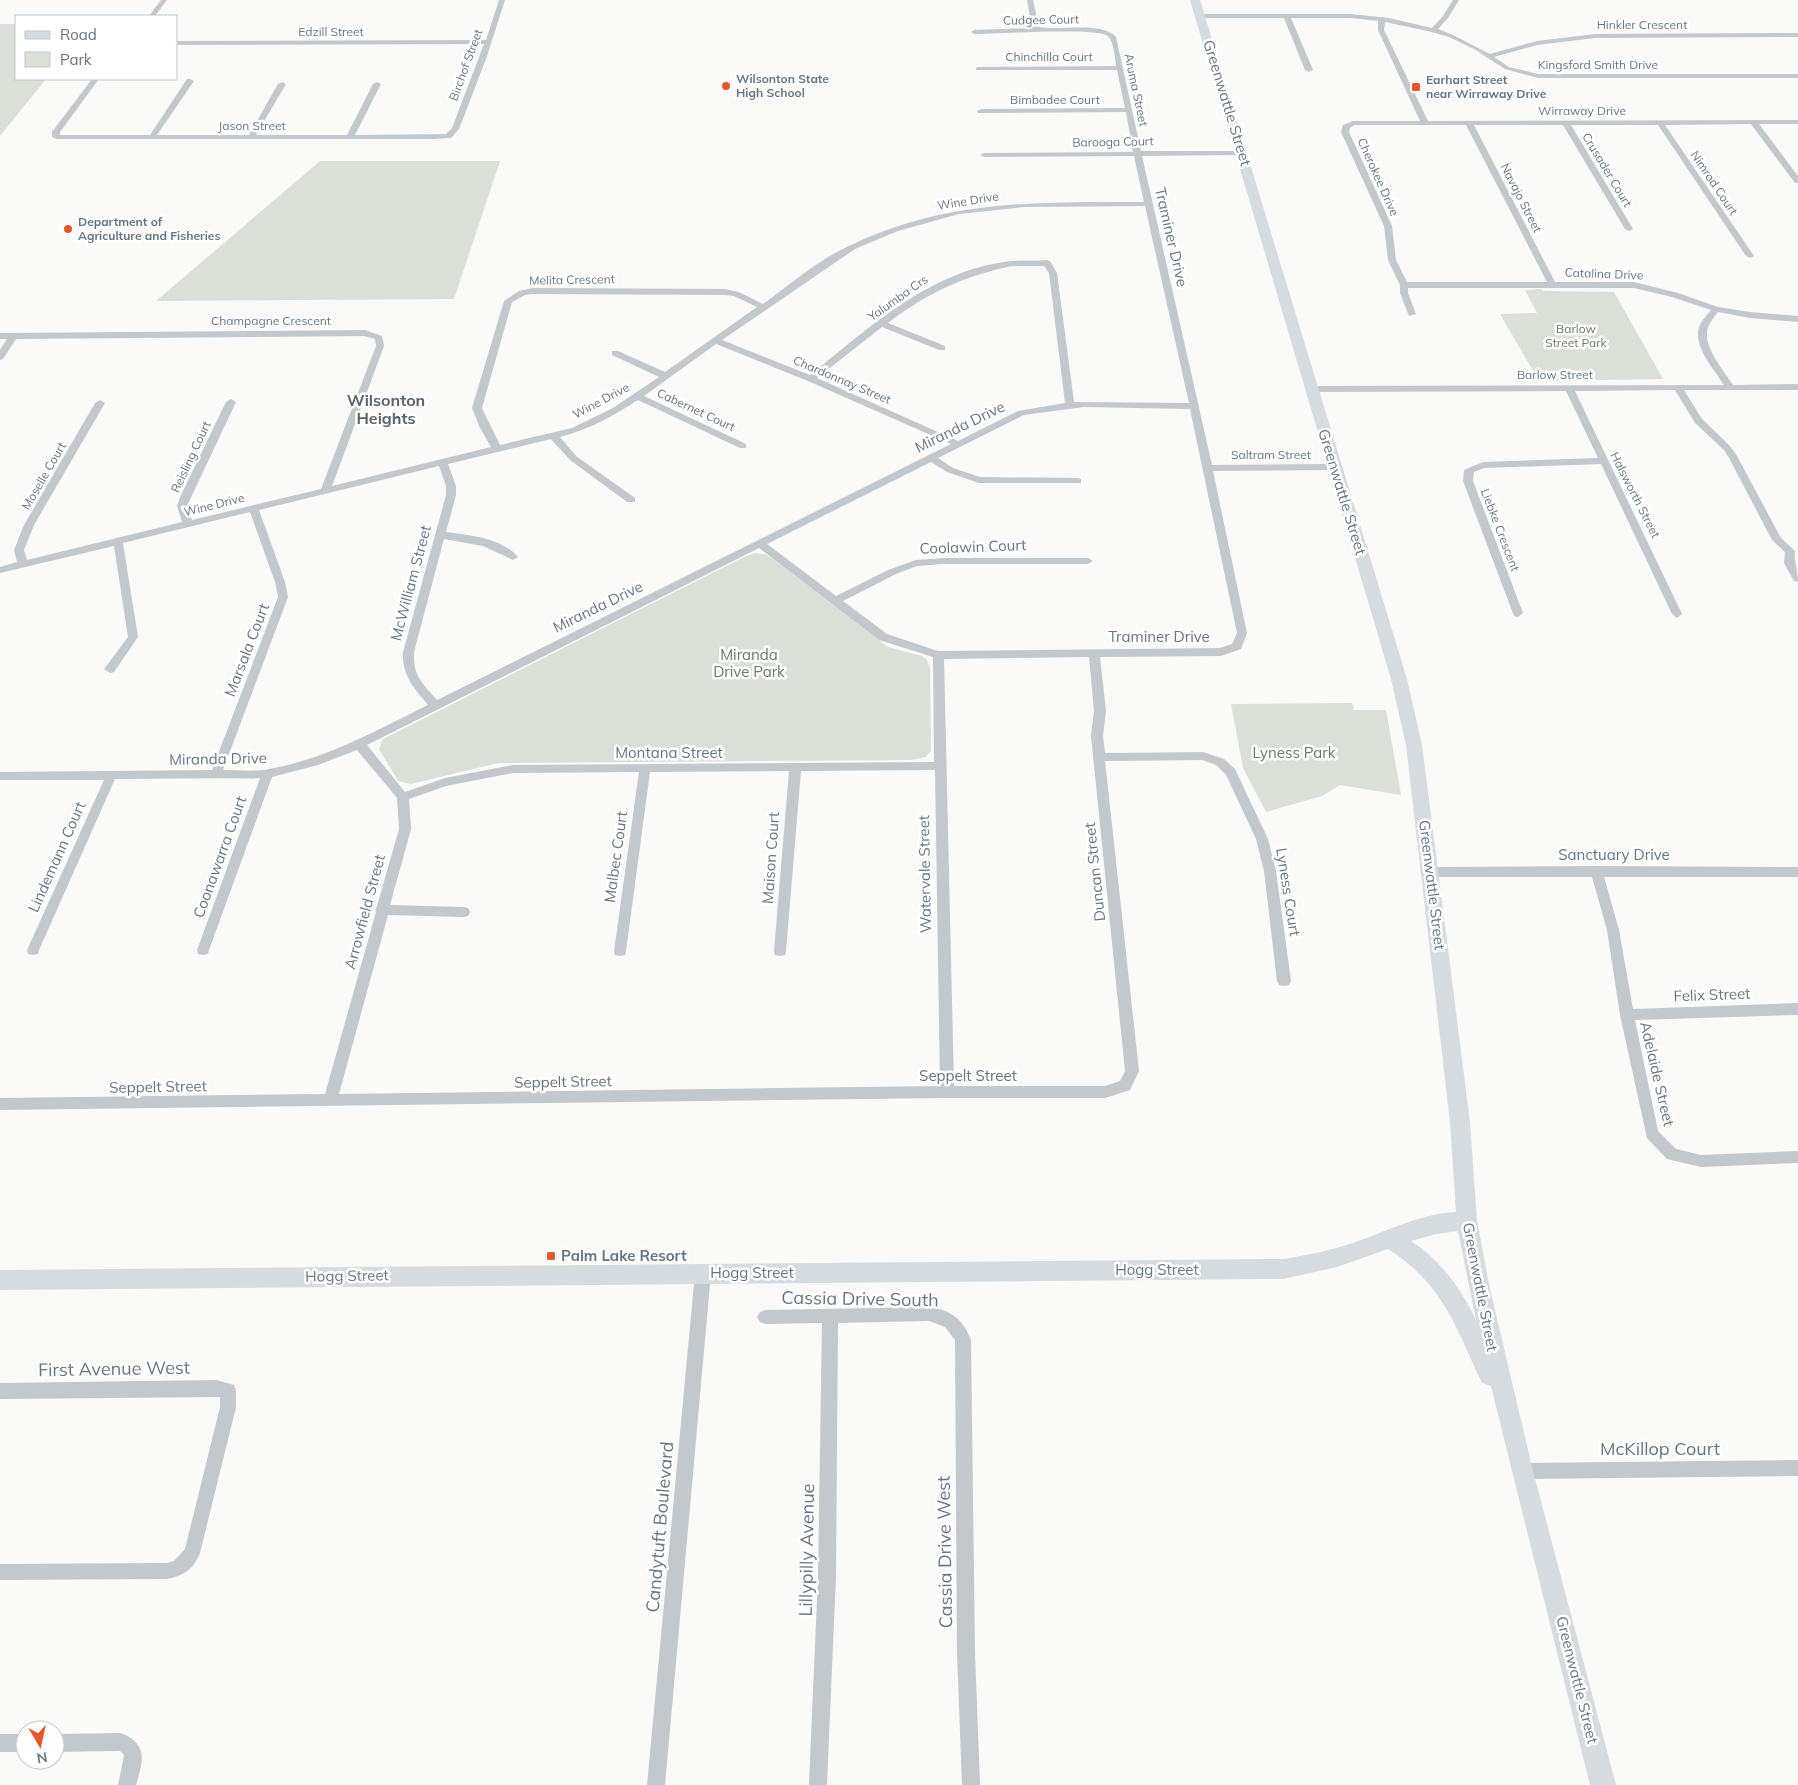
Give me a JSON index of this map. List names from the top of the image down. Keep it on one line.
{"streets":{"main road":["Greenwattle Street","Hogg Street"],"street":["Cudgee Court","Hinkler Crescent","Edzill Street","Chinchilla Court","Birchof Street","Kingsford Smith Drive","Aruma Street","Bimbadee Court","Wirraway Drive","Jason Street","Barooga Court","Crusader Court","Cherokee Drive","Nimrod Court","Navajo Street","Wine Drive","Traminer Drive","Catalina Drive","Melita Crescent","Yalumba Crs","Champagne Crescent","Barlow Street","Chardonnay Street","Cabernet Court","Miranda Drive","Saltram Street","Reisling Court","Moselle Court","Halsworth Street","Liebke Crescent","Coolawin Court","McWilliam Street","Marsala Court","Montana Street","Sanctuary Drive","Lindemann Court","Coonawarra Court","Malbec Court","Maison Court","Duncan Street","Watervale Street","Lyness Court","Arrowfield Street","Felix Street","Adelaide Street","Seppelt Street","Cassia Drive South","First Avenue West","McKillop Court","Candytuft Boulevard","Lillypilly Avenue","Cassia Drive West"]},"crossings":[["Cudgee Court","Aruma Street"],["Hinkler Crescent","Kingsford Smith Drive"],["Edzill Street","Birchof Street"],["Chinchilla Court","Aruma Street"],["Birchof Street","Jason Street"],["Kingsford Smith Drive","Greenwattle Street"],["Aruma Street","Bimbadee Court"],["Aruma Street","Barooga Court"],["Aruma Street","Traminer Drive"],["Greenwattle Street","Barooga Court"],["Greenwattle Street","Barlow Street"],["Greenwattle Street","Saltram Street"],["Greenwattle Street","Sanctuary Drive"],["Greenwattle Street","Hogg Street"],["Greenwattle Street","McKillop Court"],["Wirraway Drive","Crusader Court"],["Wirraway Drive","Cherokee Drive"],["Wirraway Drive","Nimrod Court"],["Wirraway Drive","Navajo Street"],["Barooga Court","Traminer Drive"],["Cherokee Drive","Catalina Drive"],["Navajo Street","Catalina Drive"],["Wine Drive","Traminer Drive"],["Wine Drive","Melita Crescent"],["Wine Drive","Champagne Crescent"],["Wine Drive","Chardonnay Street"],["Wine Drive","Cabernet Court"],["Wine Drive","Reisling Court"],["Wine Drive","Moselle Court"],["Wine Drive","McWilliam Street"],["Wine Drive","Marsala Court"],["Traminer Drive","Miranda Drive"],["Traminer Drive","Saltram Street"],["Traminer Drive","Coolawin Court"],["Traminer Drive","Duncan Street"],["Traminer Drive","Watervale Street"],["Yalumba Crs","Chardonnay Street"],["Yalumba Crs","Miranda Drive"],["Barlow Street","Halsworth Street"],["Chardonnay Street","Miranda Drive"],["Miranda Drive","McWilliam Street"],["Miranda Drive","Marsala Court"],["Miranda Drive","Lindemann Court"],["Miranda Drive","Coonawarra Court"],["Halsworth Street","Liebke Crescent"],["Montana Street","Malbec Court"],["Montana Street","Maison Court"],["Montana Street","Watervale Street"],["Montana Street","Arrowfield Street"],["Sanctuary Drive","Adelaide Street"],["Duncan Street","Lyness Court"],["Duncan Street","Seppelt Street"],["Watervale Street","Seppelt Street"],["Arrowfield Street","Seppelt Street"],["Felix Street","Adelaide Street"],["Hogg Street","Candytuft Boulevard"],["Cassia Drive South","Lillypilly Avenue"],["Cassia Drive South","Cassia Drive West"]],"districts":["Wilsonton Heights"],"parks":["Barlow Street Park","Miranda Drive Park","Lyness Park"],"places":{"other":["Wilsonton State High School","Department of Agriculture and Fisheries"],"transit":["Earhart Street near Wirraway Drive","Palm Lake Resort"]},"legend":["Road","Park"],"north":"bottom"}
